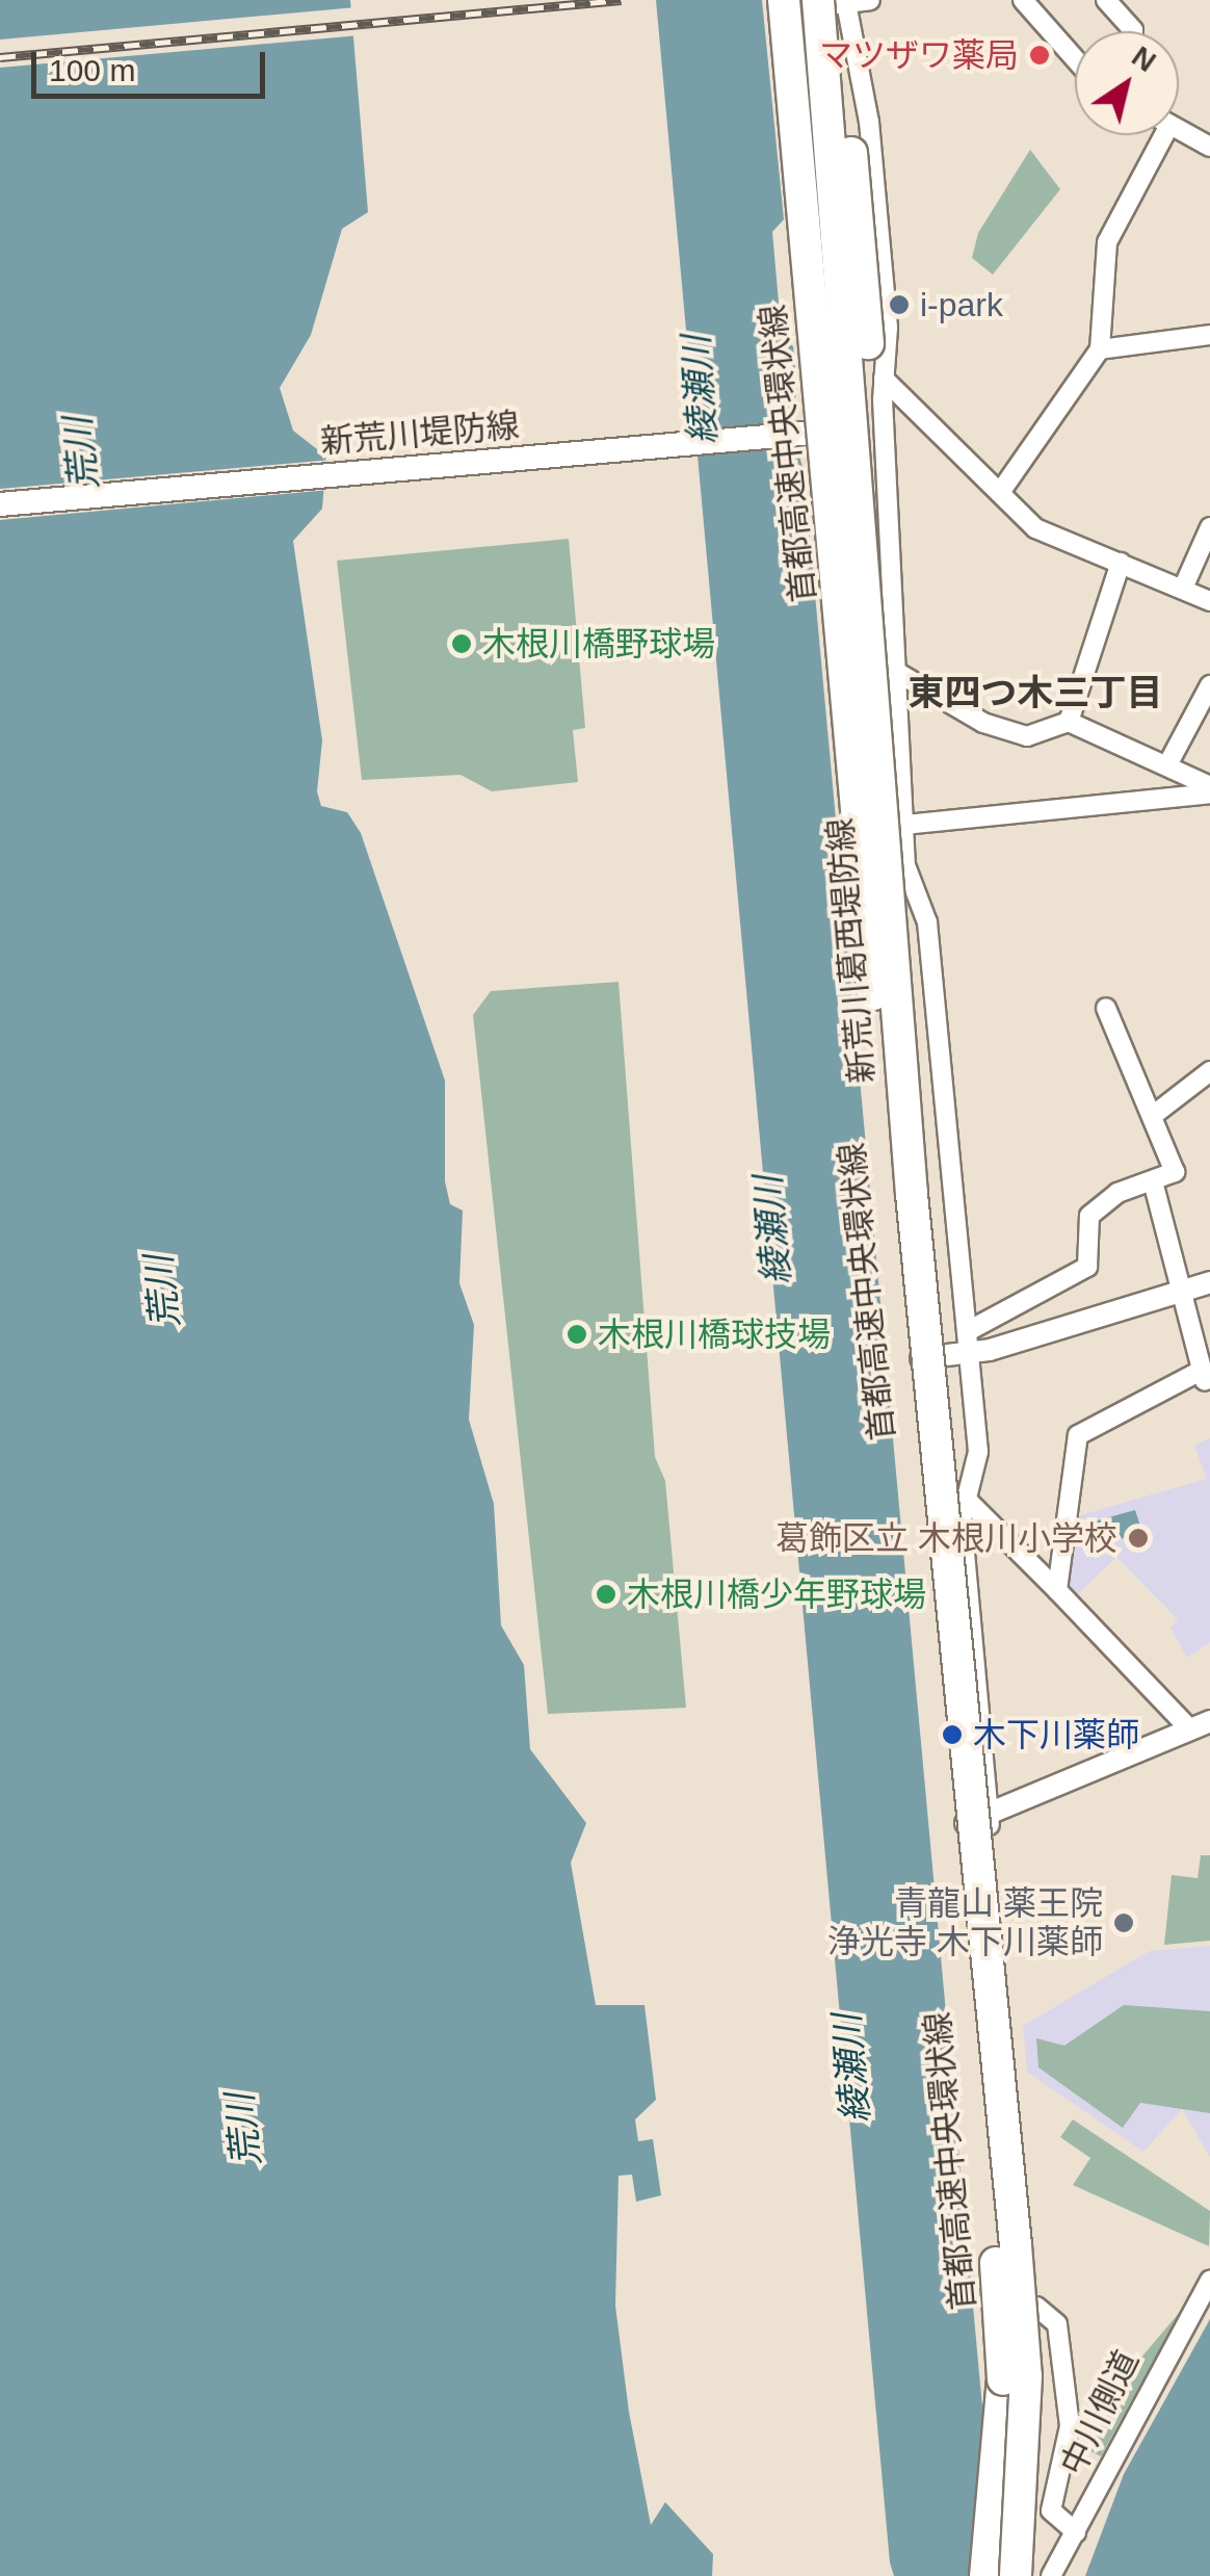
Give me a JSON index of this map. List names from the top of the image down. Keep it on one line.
{"streets":{"highway":["首都高速中央環状線"],"main road":["新荒川堤防線","新荒川葛西堤防線"],"street":["中川側道"]},"crossings":[["新荒川堤防線","新荒川葛西堤防線"],["首都高速中央環状線","新荒川葛西堤防線"]],"districts":["東四つ木三丁目"],"water":["綾瀬川","荒川"],"places":["マツザワ薬局","i-park","木根川橋野球場","木根川橋球技場","葛飾区立 木根川小学校","木根川橋少年野球場","木下川薬師","青龍山 薬王院 浄光寺 木下川薬師"],"scale_bar":"100 m","north":"top right"}
